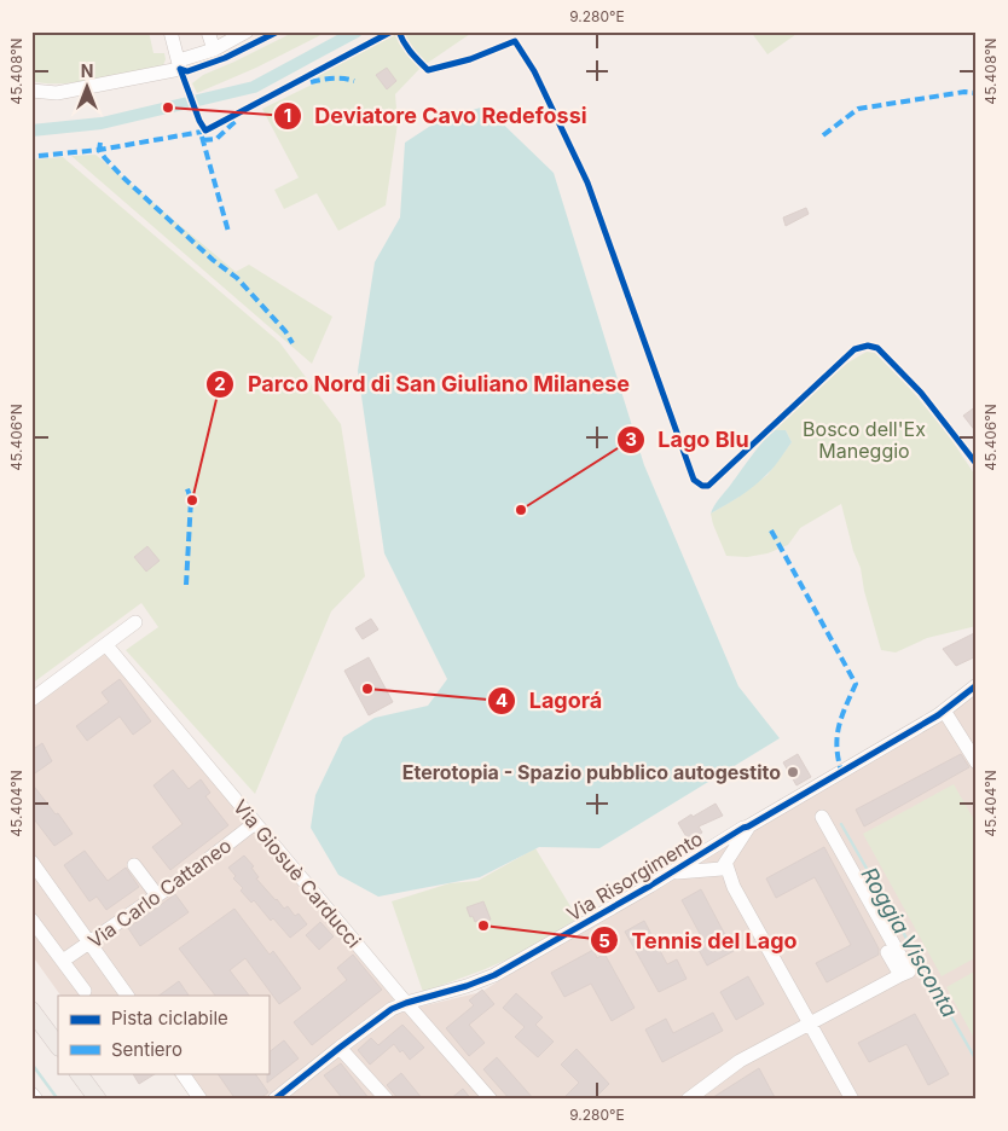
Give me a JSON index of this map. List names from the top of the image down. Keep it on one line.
{"streets":{"street":["Via Giosuè Carducci","Via Risorgimento","Via Carlo Cattaneo"]},"crossings":[["Via Giosuè Carducci","Via Risorgimento"],["Via Giosuè Carducci","Via Carlo Cattaneo"]],"water":["Roggia Visconta"],"parks":["Bosco dell'Ex Maneggio"],"places":["Deviatore Cavo Redefossi","Parco Nord di San Giuliano Milanese","Lago Blu","Lagorá","Eterotopia - Spazio pubblico autogestito","Tennis del Lago"],"legend":["Pista ciclabile","Sentiero"],"north":"top","coordinates":["9.280°E","45.408°N","45.406°N","45.404°N"]}
